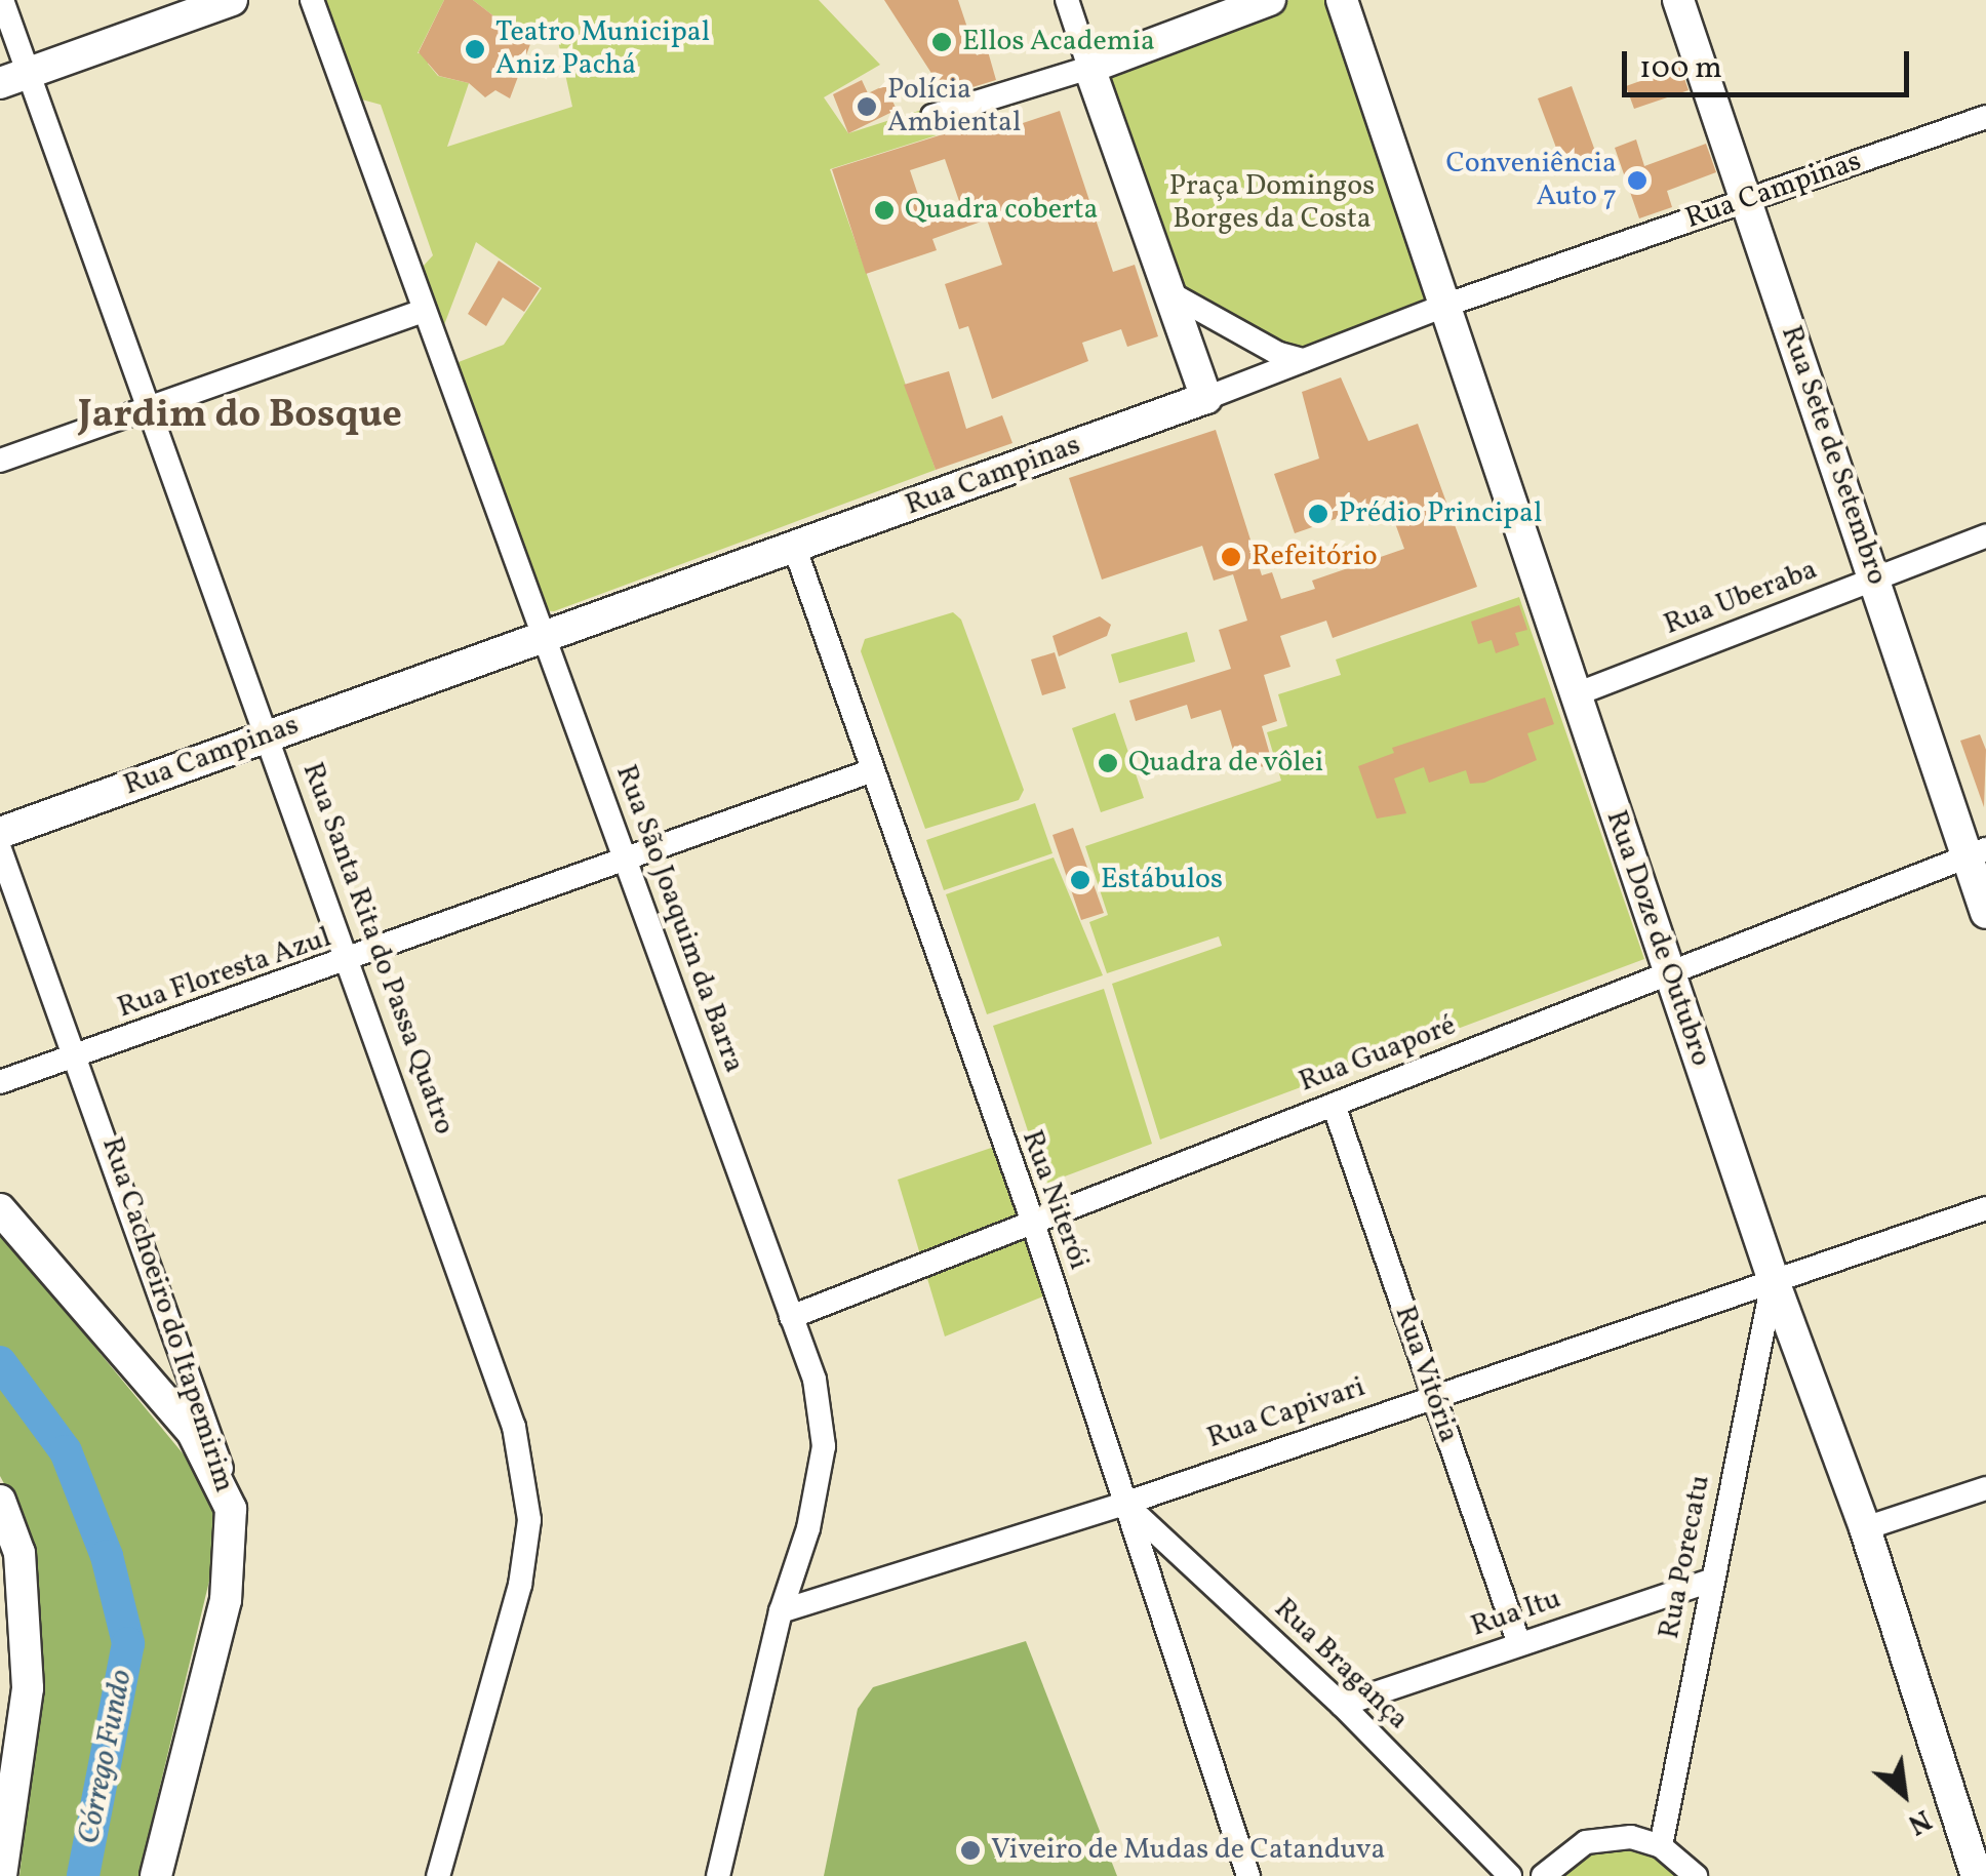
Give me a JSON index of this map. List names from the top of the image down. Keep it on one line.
{"streets":{"main road":["Rua Campinas","Rua Sete de Setembro","Rua Doze de Outubro","Rua Cachoeiro do Itapemirim"],"street":["Rua Uberaba","Rua São Joaquim da Barra","Rua Santa Rita do Passa Quatro","Rua Floresta Azul","Rua Guaporé","Rua Niterói","Rua Vitória","Rua Capivari","Rua Porecatu","Rua Itu","Rua Bragança"]},"crossings":[["Rua Campinas","Rua Sete de Setembro"],["Rua Campinas","Rua São Joaquim da Barra"],["Rua Campinas","Rua Doze de Outubro"],["Rua Campinas","Rua Santa Rita do Passa Quatro"],["Rua Campinas","Rua Niterói"],["Rua Sete de Setembro","Rua Uberaba"],["Rua Sete de Setembro","Rua Guaporé"],["Rua Uberaba","Rua Doze de Outubro"],["Rua São Joaquim da Barra","Rua Floresta Azul"],["Rua São Joaquim da Barra","Rua Guaporé"],["Rua São Joaquim da Barra","Rua Capivari"],["Rua Doze de Outubro","Rua Guaporé"],["Rua Doze de Outubro","Rua Capivari"],["Rua Doze de Outubro","Rua Porecatu"],["Rua Santa Rita do Passa Quatro","Rua Floresta Azul"],["Rua Floresta Azul","Rua Niterói"],["Rua Floresta Azul","Rua Cachoeiro do Itapemirim"],["Rua Guaporé","Rua Niterói"],["Rua Guaporé","Rua Vitória"],["Rua Niterói","Rua Capivari"],["Rua Niterói","Rua Bragança"],["Rua Vitória","Rua Capivari"],["Rua Vitória","Rua Itu"],["Rua Capivari","Rua Porecatu"],["Rua Capivari","Rua Bragança"],["Rua Porecatu","Rua Itu"],["Rua Itu","Rua Bragança"]],"districts":["Jardim do Bosque"],"water":["Córrego Fundo"],"parks":["Praça Domingos Borges da Costa"],"places":["Ellos Academia","Teatro Municipal Aniz Pachá","Polícia Ambiental","Conveniência Auto 7","Quadra coberta","Prédio Principal","Refeitório","Quadra de vôlei","Estábulos","Viveiro de Mudas de Catanduva"],"scale_bar":"100 m","north":"bottom right"}
